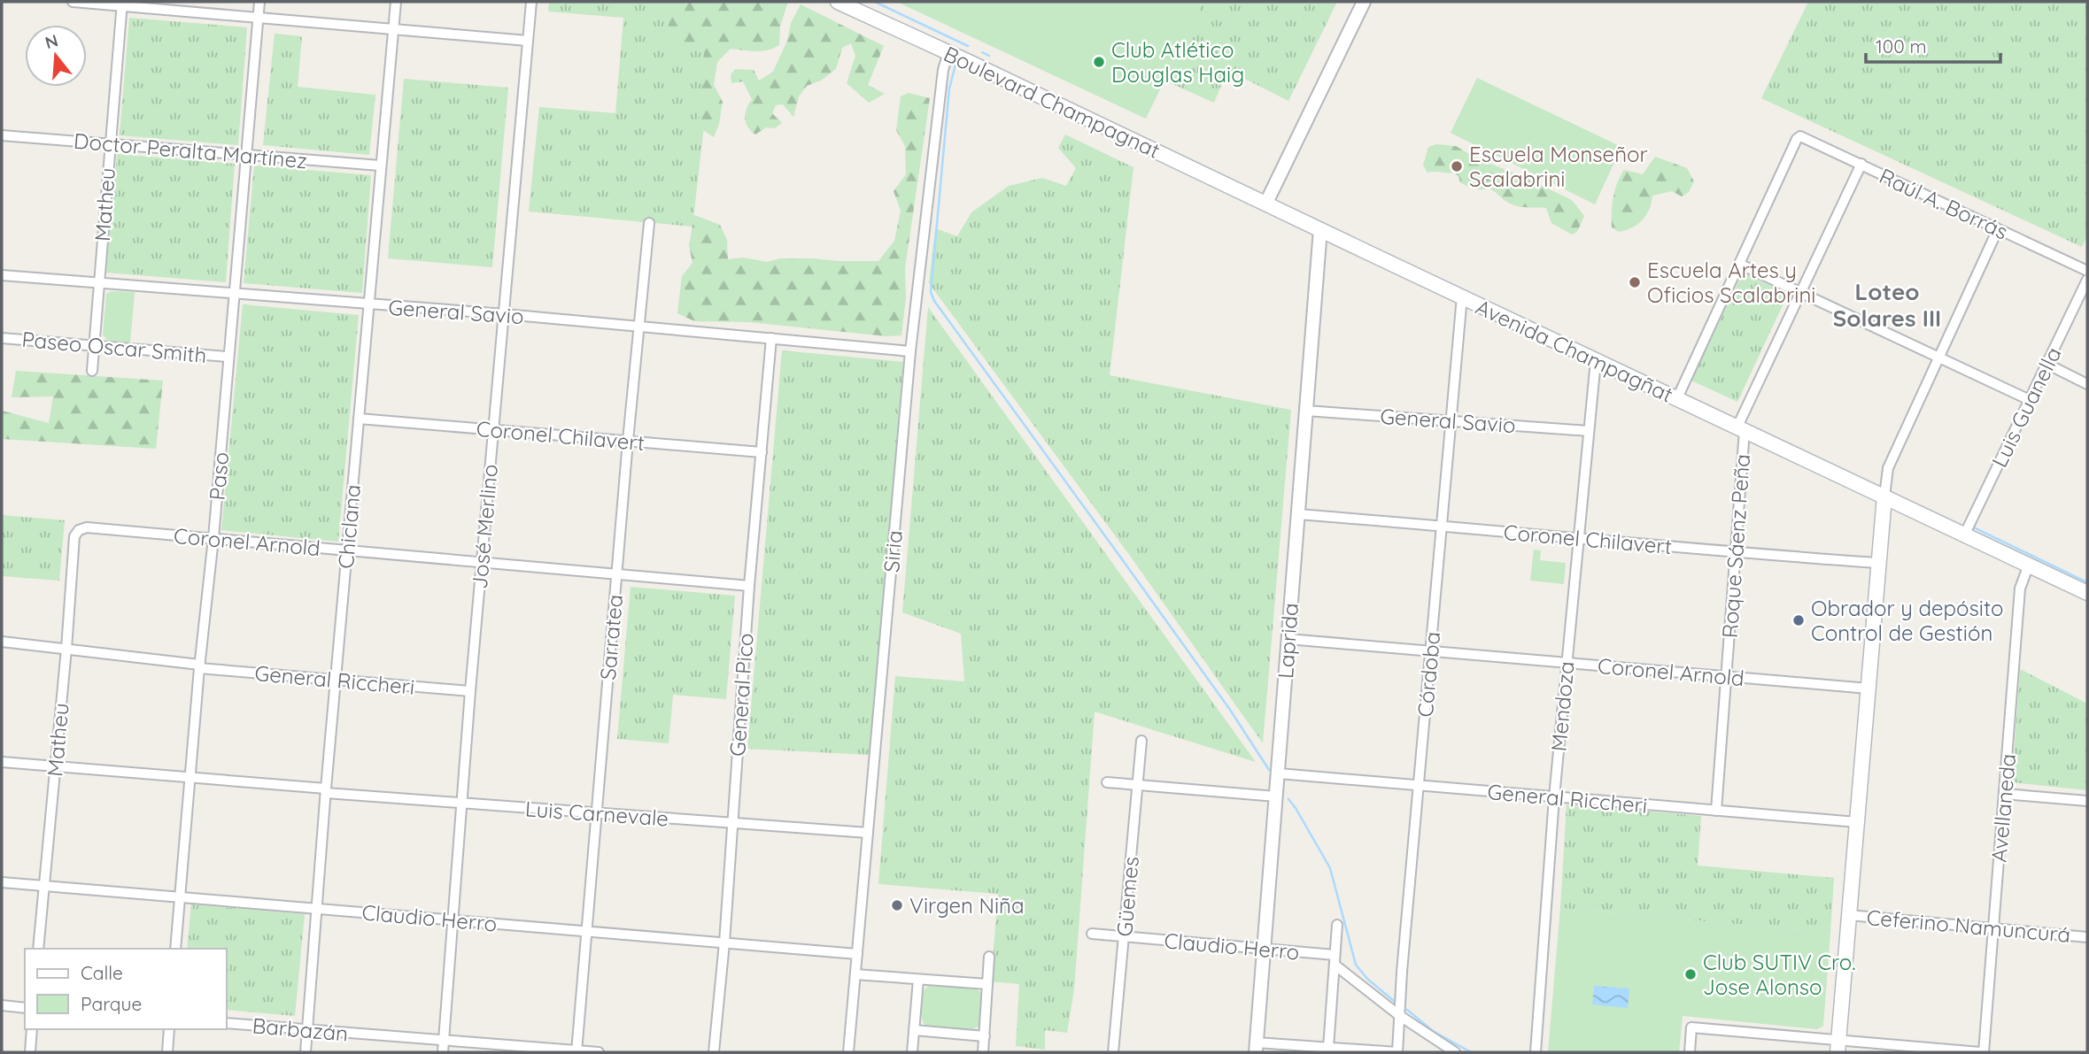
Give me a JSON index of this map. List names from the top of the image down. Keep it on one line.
{"streets":{"main road":["Boulevard Champagnat","Avenida Champagñat"],"street":["Doctor Peralta Martínez","Raúl A. Borrás","Matheu","General Savio","Paseo Oscar Smith","Luis Guanella","Coronel Chilavert","Paso","Chiclana","José Merlino","Coronel Arnold","Roque Sáenz Peña","Siria","Sarratea","Laprida","Córdoba","General Riccheri","General Pico","Mendoza","Avellaneda","Luis Carnevale","Güemes","Claudio Herro","Ceferino Namuncurá","Barbazán"]},"crossings":[["Boulevard Champagnat","Avenida Champagñat"],["Boulevard Champagnat","Siria"],["Doctor Peralta Martínez","Matheu"],["Doctor Peralta Martínez","Paso"],["Doctor Peralta Martínez","Chiclana"],["Raúl A. Borrás","Roque Sáenz Peña"],["Matheu","General Savio"],["Matheu","Paseo Oscar Smith"],["Matheu","Coronel Arnold"],["Matheu","General Riccheri"],["Matheu","Luis Carnevale"],["Matheu","Claudio Herro"],["General Savio","Paso"],["General Savio","Chiclana"],["General Savio","José Merlino"],["General Savio","Siria"],["General Savio","Sarratea"],["General Savio","Laprida"],["General Savio","Córdoba"],["General Savio","General Pico"],["General Savio","Mendoza"],["Paseo Oscar Smith","Paso"],["Avenida Champagñat","Luis Guanella"],["Avenida Champagñat","Roque Sáenz Peña"],["Avenida Champagñat","Laprida"],["Avenida Champagñat","Córdoba"],["Avenida Champagñat","Mendoza"],["Avenida Champagñat","Avellaneda"],["Coronel Chilavert","Chiclana"],["Coronel Chilavert","José Merlino"],["Coronel Chilavert","Roque Sáenz Peña"],["Coronel Chilavert","Sarratea"],["Coronel Chilavert","Laprida"],["Coronel Chilavert","Córdoba"],["Coronel Chilavert","General Pico"],["Coronel Chilavert","Mendoza"],["Paso","Coronel Arnold"],["Paso","General Riccheri"],["Paso","Luis Carnevale"],["Paso","Claudio Herro"],["Chiclana","Coronel Arnold"],["Chiclana","General Riccheri"],["Chiclana","Luis Carnevale"],["Chiclana","Claudio Herro"],["Chiclana","Barbazán"],["José Merlino","Coronel Arnold"],["José Merlino","General Riccheri"],["José Merlino","Luis Carnevale"],["José Merlino","Claudio Herro"],["José Merlino","Barbazán"],["Coronel Arnold","Roque Sáenz Peña"],["Coronel Arnold","Sarratea"],["Coronel Arnold","Laprida"],["Coronel Arnold","Córdoba"],["Coronel Arnold","General Pico"],["Coronel Arnold","Mendoza"],["Roque Sáenz Peña","General Riccheri"],["Siria","Luis Carnevale"],["Siria","Claudio Herro"],["Sarratea","Luis Carnevale"],["Sarratea","Claudio Herro"],["Sarratea","Barbazán"],["Laprida","General Riccheri"],["Laprida","Claudio Herro"],["Córdoba","General Riccheri"],["General Riccheri","Mendoza"],["General Pico","Luis Carnevale"],["General Pico","Claudio Herro"],["Avellaneda","Ceferino Namuncurá"],["Güemes","Claudio Herro"]],"districts":["Loteo Solares III"],"places":["Club Atlético Douglas Haig","Escuela Monseñor Scalabrini","Escuela Artes y Oficios Scalabrini","Obrador y depósito Control de Gestión","Virgen Niña","Club SUTIV Cro. Jose Alonso"],"legend":["Calle","Parque"],"scale_bar":"100 m","north":"top"}
